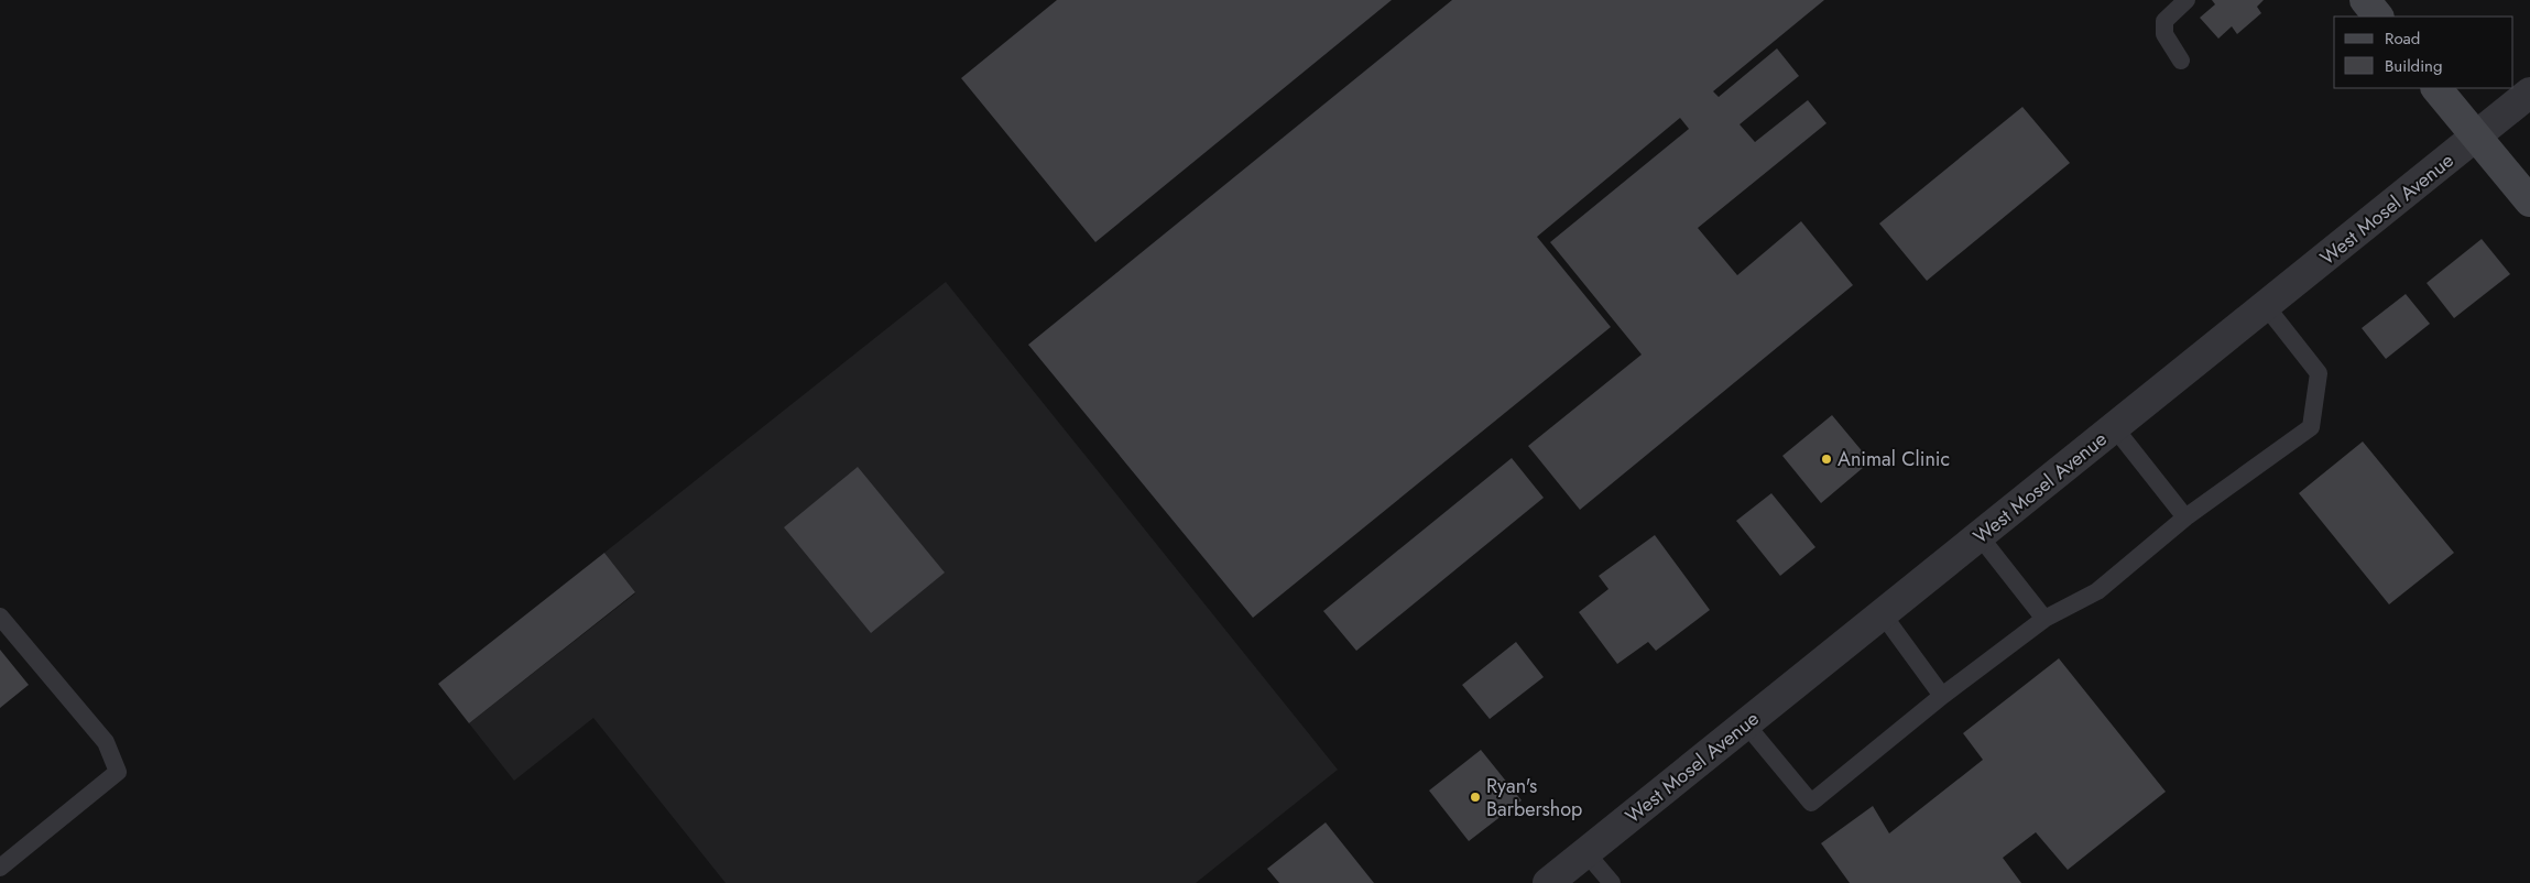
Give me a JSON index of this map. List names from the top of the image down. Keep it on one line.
{"streets":{"street":["West Mosel Avenue"]},"places":["Animal Clinic","Ryan's Barbershop"],"legend":["Road","Building"]}
